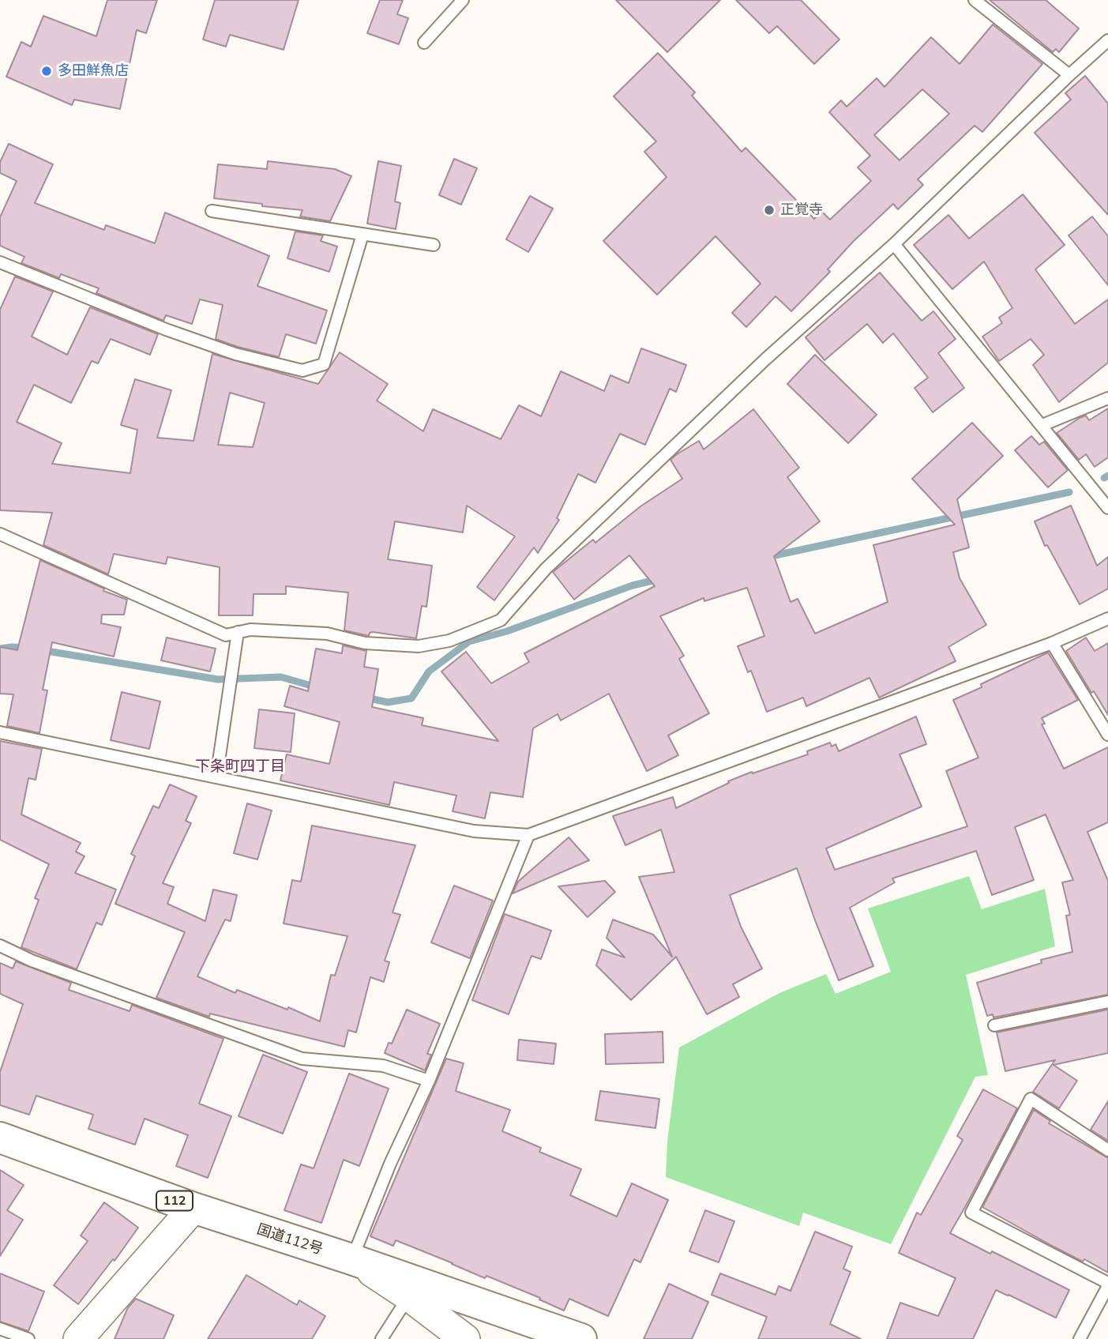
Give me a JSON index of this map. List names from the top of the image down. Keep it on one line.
{"streets":{"highway":["112","国道112号"]},"districts":["下条町四丁目"],"places":["多田鮮魚店","正覚寺"]}
